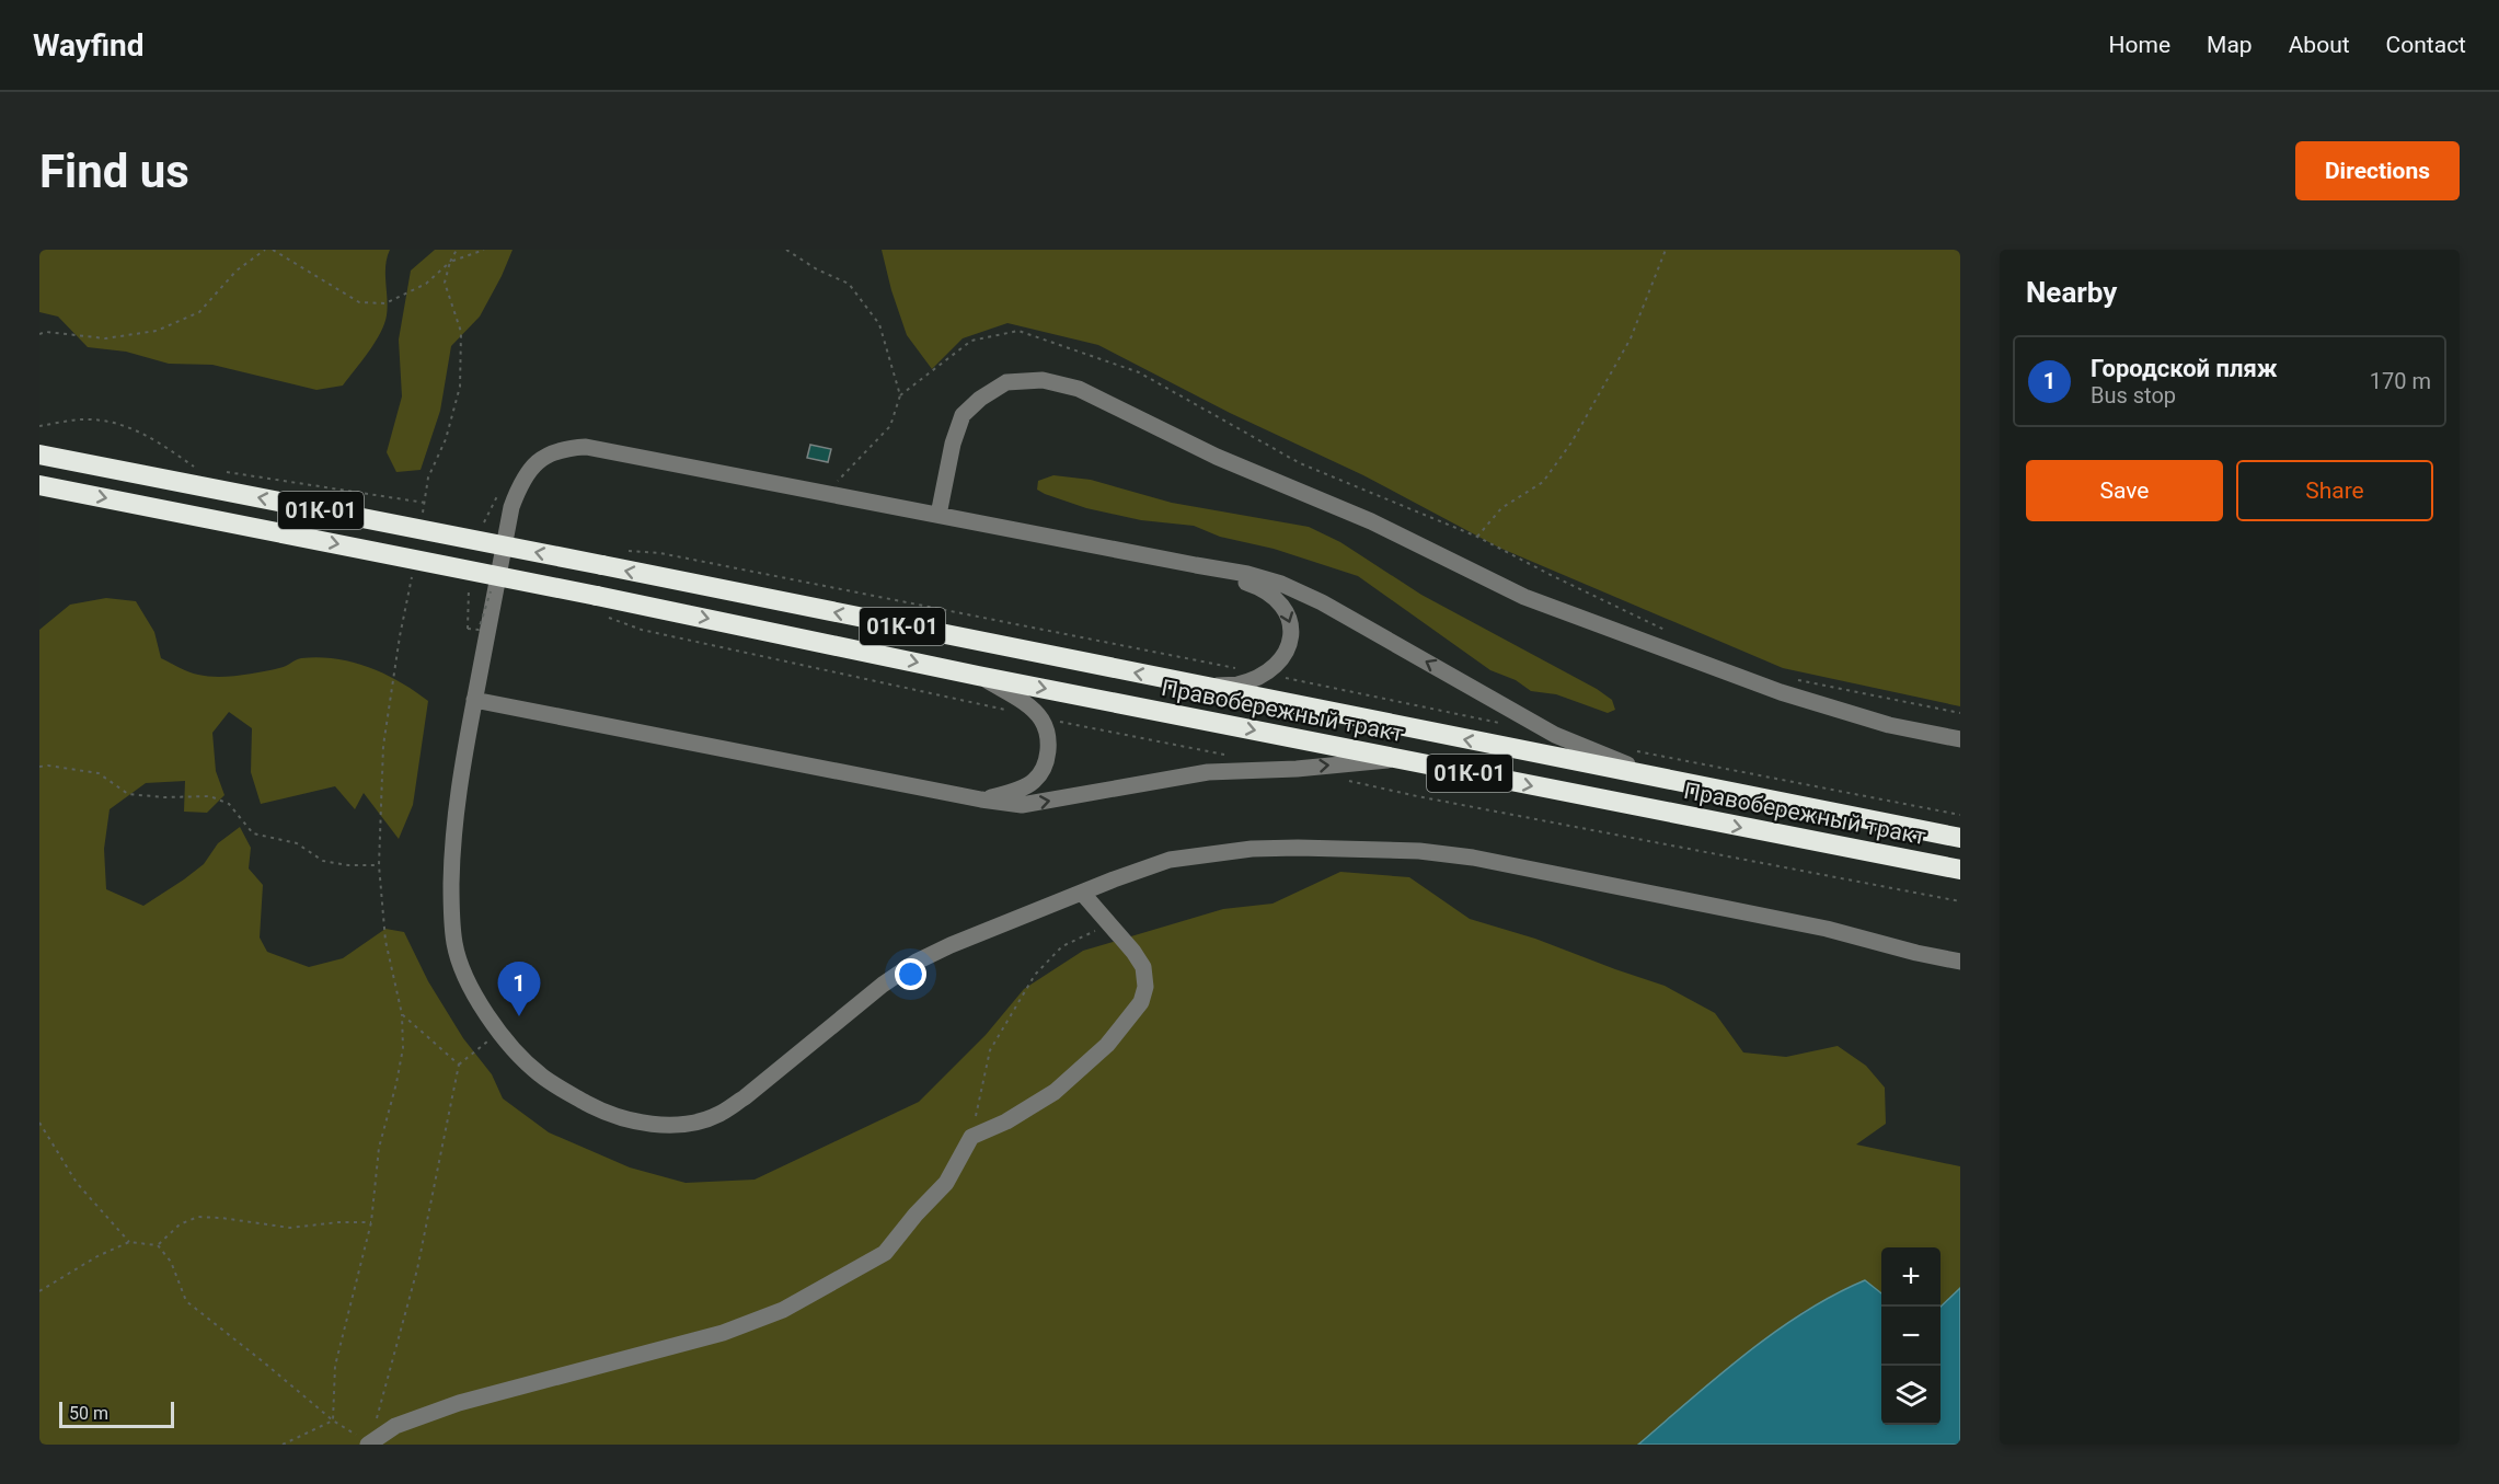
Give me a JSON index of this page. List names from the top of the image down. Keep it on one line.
{"streets":{"highway":["01К-01","Правобережный тракт"]},"scale_bar":"50 m","page":{"header":"Wayfind","nav":["Home","Map","About","Contact"],"buttons":["Directions",["Save","Share"]],"title":"Find us","heading":"Nearby","list":[{"mark":"1","name":"Городской пляж","note":"Bus stop","value":"170 m"}],"pins":"1","map_buttons":["+","−"],"scale":"50 m"}}
